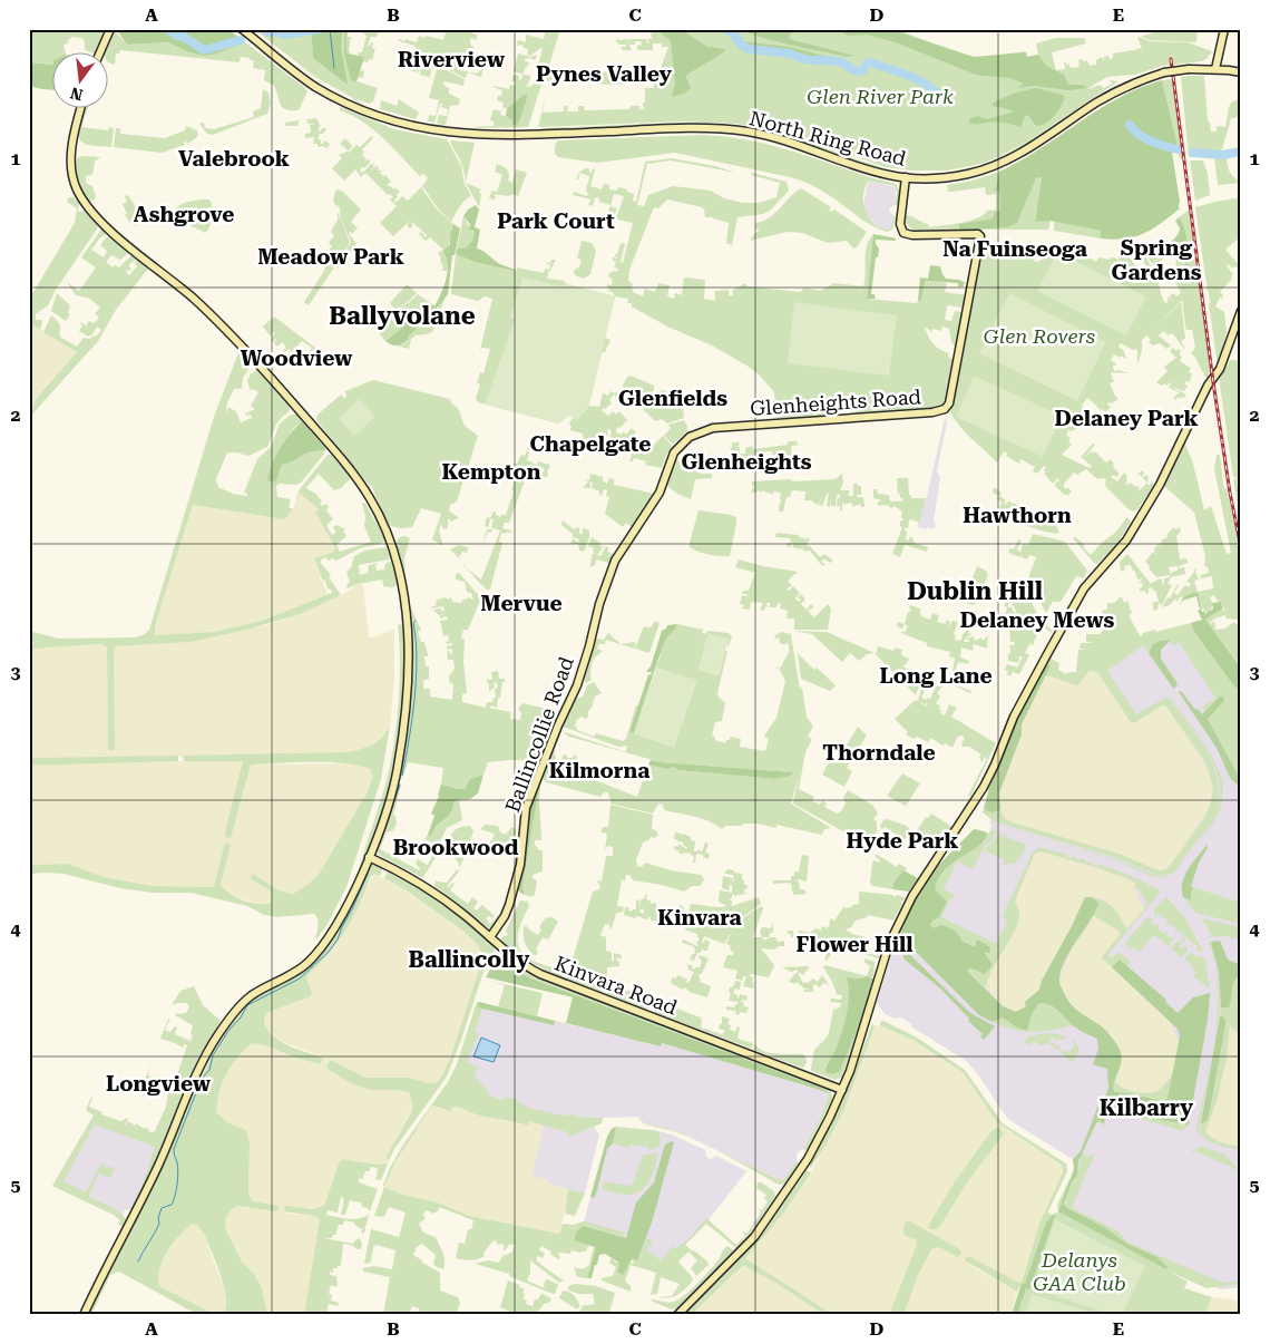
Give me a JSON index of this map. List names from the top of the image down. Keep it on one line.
{"streets":{"street":["North Ring Road","Glenheights Road","Ballincollie Road","Kinvara Road"]},"crossings":[["North Ring Road","Glenheights Road"],["Glenheights Road","Ballincollie Road"],["Ballincollie Road","Kinvara Road"]],"districts":["Riverview","Pynes Valley","Valebrook","Ashgrove","Park Court","Spring Gardens","Na Fuinseoga","Meadow Park","Ballyvolane","Woodview","Glenfields","Delaney Park","Chapelgate","Glenheights","Kempton","Hawthorn","Dublin Hill","Mervue","Delaney Mews","Long Lane","Thorndale","Kilmorna","Hyde Park","Brookwood","Kinvara","Flower Hill","Ballincolly","Longview","Kilbarry"],"parks":["Glen River Park","Glen Rovers","Delanys GAA Club"],"north":"bottom","grid":{"columns":["A","B","C","D","E"],"rows":["1","2","3","4","5"]}}
